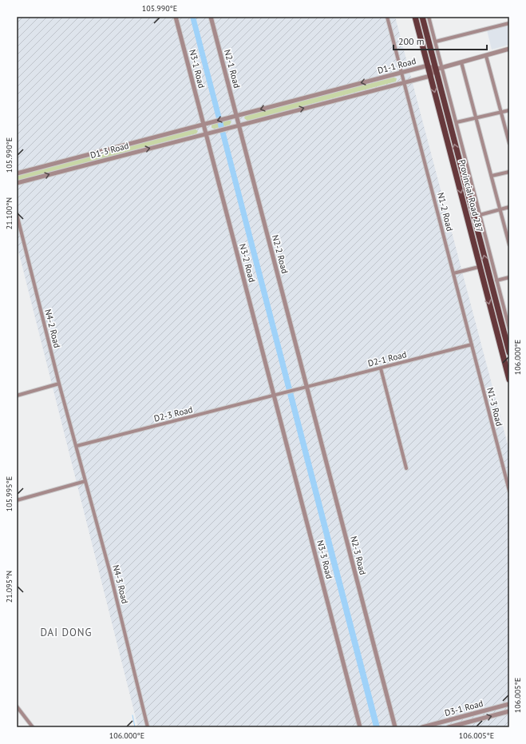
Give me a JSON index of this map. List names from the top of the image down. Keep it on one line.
{"streets":{"main road":["Provincial Road 287"],"street":["D1-1 Road","N3-1 Road","N2-1 Road","D1-3 Road","N1-2 Road","N2-2 Road","N3-2 Road","N4-2 Road","D2-1 Road","N1-3 Road","D2-3 Road","N2-3 Road","N3-3 Road","N4-3 Road","D3-1 Road"]},"crossings":[["D1-1 Road","N3-1 Road"],["D1-1 Road","N2-1 Road"],["D1-1 Road","D1-3 Road"],["D1-1 Road","Provincial Road 287"],["D1-1 Road","N1-2 Road"],["D1-1 Road","N2-2 Road"],["D1-1 Road","N3-2 Road"],["N3-1 Road","D1-3 Road"],["N3-1 Road","N3-2 Road"],["N2-1 Road","N2-2 Road"],["D1-3 Road","N3-2 Road"],["N1-2 Road","D2-1 Road"],["N1-2 Road","N1-3 Road"],["N2-2 Road","D2-1 Road"],["N2-2 Road","N2-3 Road"],["N3-2 Road","D2-1 Road"],["N3-2 Road","D2-3 Road"],["N3-2 Road","N3-3 Road"],["N4-2 Road","D2-3 Road"],["N4-2 Road","N4-3 Road"],["D2-1 Road","N1-3 Road"],["D2-1 Road","D2-3 Road"],["D2-1 Road","N2-3 Road"],["D2-1 Road","N3-3 Road"],["D2-3 Road","N3-3 Road"],["D2-3 Road","N4-3 Road"]],"districts":["DAI DONG"],"scale_bar":"200 m","coordinates":["105.990°E","21.100°N","106.000°E","105.995°E","21.095°N","106.005°E"]}
